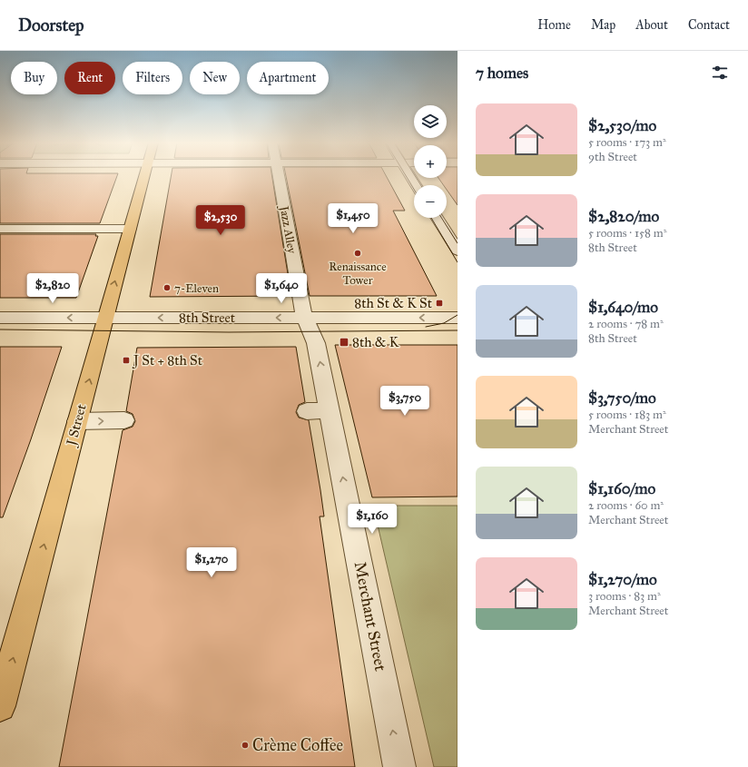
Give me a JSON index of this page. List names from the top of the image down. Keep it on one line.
{"streets":{"main road":["J Street"],"street":["Jazz Alley","8th Street","Merchant Street"]},"crossings":[["Jazz Alley","8th Street"],["Jazz Alley","Merchant Street"],["8th Street","J Street"],["8th Street","Merchant Street"]],"one_way":["J Street","Merchant Street"],"places":{"other":["Renaissance Tower","7-Eleven","Crème Coffee"],"transit":["8th St & K St","8th & K","J St + 8th St"]},"page":{"header":"Doorstep","nav":["Home","Map","About","Contact"],"heading":"7 homes","chip":["Buy","Rent","Filters","New","Apartment"],"list":[{"name":"$2,530/mo","note":"5 rooms · 173 m² · 9th Street"},{"name":"$2,820/mo","note":"5 rooms · 158 m² · 8th Street"},{"name":"$1,640/mo","note":"2 rooms · 78 m² · 8th Street"},{"name":"$3,750/mo","note":"5 rooms · 183 m² · Merchant Street"},{"name":"$1,160/mo","note":"2 rooms · 60 m² · Merchant Street"},{"name":"$1,270/mo","note":"3 rooms · 83 m² · Merchant Street"}],"map_buttons":["+","−"],"price":["$1,450","$2,530","$2,820","$1,640","$3,750","$1,160","$1,270"]}}
